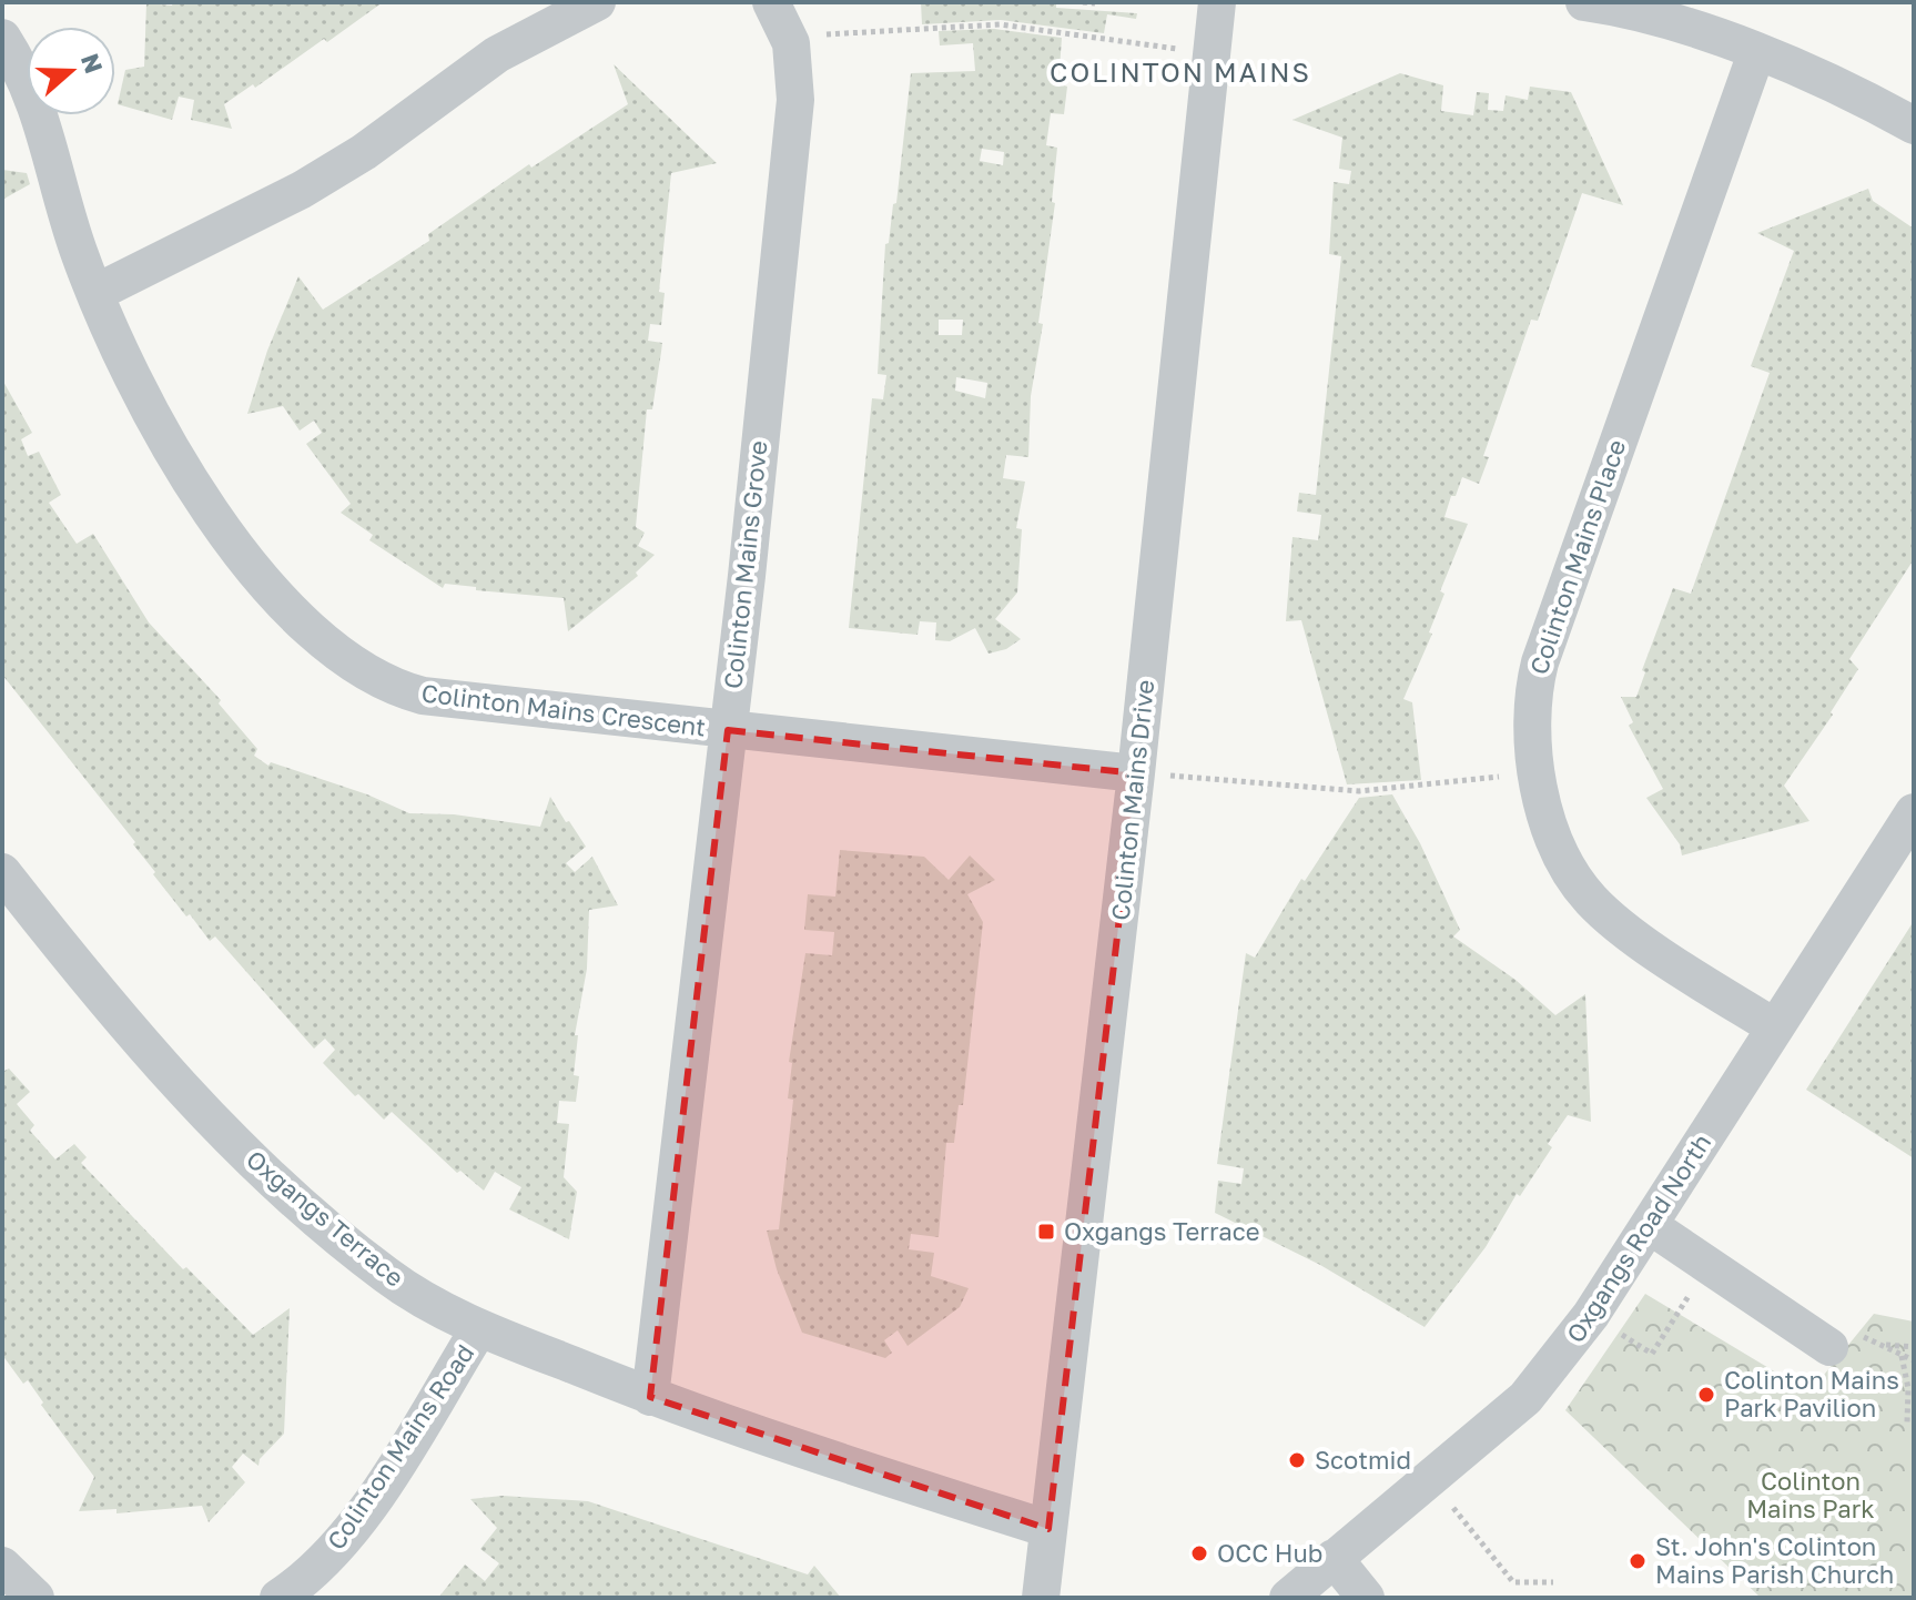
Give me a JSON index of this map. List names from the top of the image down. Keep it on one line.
{"streets":{"street":["Colinton Mains Place","Colinton Mains Grove","Colinton Mains Crescent","Colinton Mains Drive","Oxgangs Terrace","Oxgangs Road North","Colinton Mains Road"]},"crossings":[["Colinton Mains Place","Oxgangs Road North"],["Colinton Mains Grove","Colinton Mains Crescent"],["Colinton Mains Grove","Oxgangs Terrace"],["Colinton Mains Crescent","Colinton Mains Drive"],["Colinton Mains Drive","Oxgangs Terrace"],["Oxgangs Terrace","Colinton Mains Road"]],"districts":["COLINTON MAINS"],"parks":["Colinton Mains Park"],"places":{"transit":["Oxgangs Terrace"],"other":["Colinton Mains Park Pavilion","Scotmid","OCC Hub","St. John's Colinton Mains Parish Church"]},"north":"right"}
